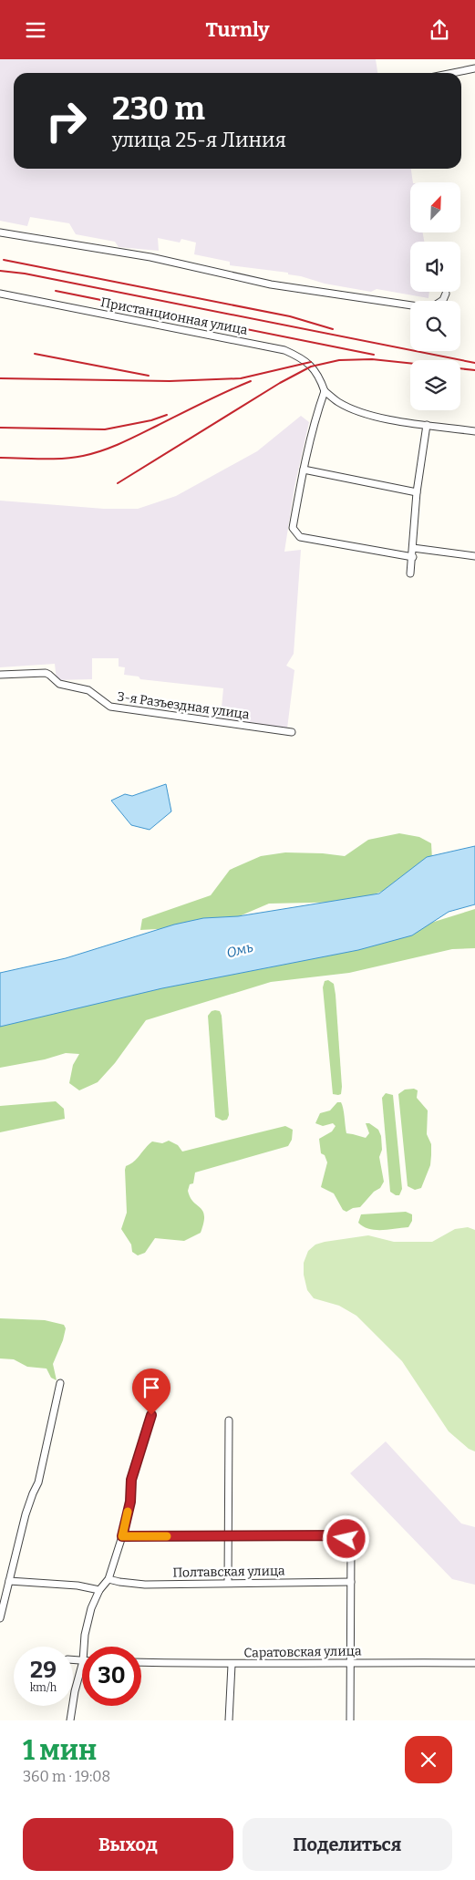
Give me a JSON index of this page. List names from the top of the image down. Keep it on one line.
{"streets":{"street":["Пристанционная улица","3-я Разъездная улица","Полтавская улица","Саратовская улица"]},"water":["Омь"],"north":"top right","page":{"header":"Turnly","turn":["230 m","улица 25-я Линия"],"speed":"29 km/h","limit":"30","heading":["1 мин","360 m · 19:08"],"buttons":["Выход","Поделиться"]}}
